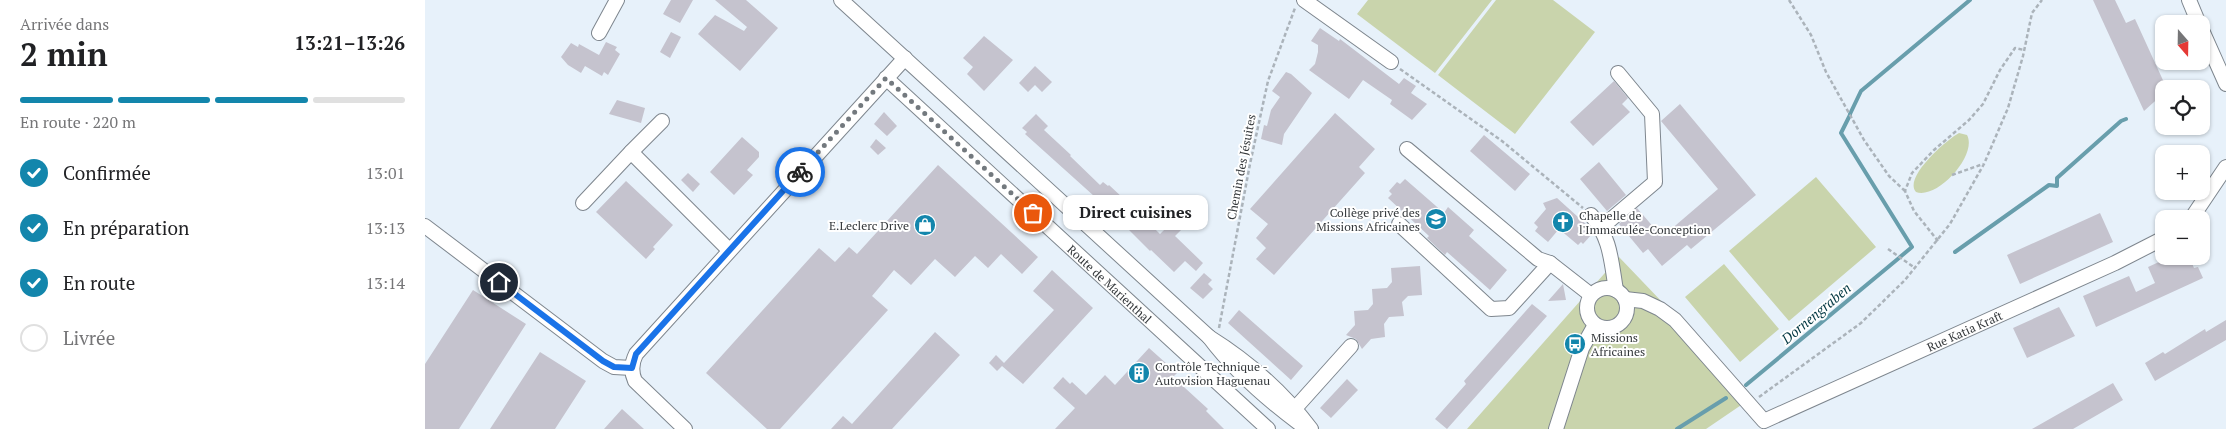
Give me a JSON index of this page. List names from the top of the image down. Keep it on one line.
{"streets":{"street":["Route de Marienthal","Rue Katia Kraft"],"path":["Chemin des Jésuites"]},"water":["Dornengraben"],"places":{"other":["Direct cuisines"],"school or university":["Collège privé des Missions Africaines"],"church":["Chapelle de l'Immaculée-Conception"],"shop":["E.Leclerc Drive"],"bus stop":["Missions Africaines"],"building":["Contrôle Technique - Autovision Haguenau"]},"north":"bottom","page":{"heading":["2 min","Arrivée dans","13:21–13:26"],"map_buttons":["+","−"],"bar":"En route · 220 m","list":[["Confirmée","13:01"],["En préparation","13:13"],["En route","13:14"],"Livrée"],"bubble":"Direct cuisines"}}
